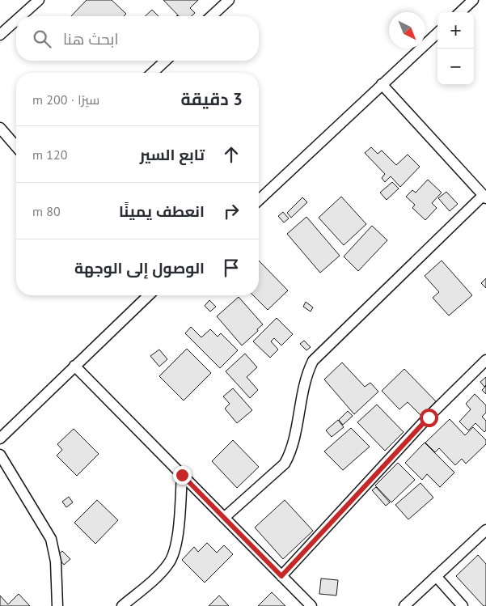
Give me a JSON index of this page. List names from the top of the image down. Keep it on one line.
{"north":"bottom right","page":{"map_buttons":["+","−"],"search":"ابحث هنا","heading":["3 دقيقة","سيرًا · 200 m"],"list":[["تابع السير","120 m"],["انعطف يمينًا","80 m"],"الوصول إلى الوجهة"]}}
